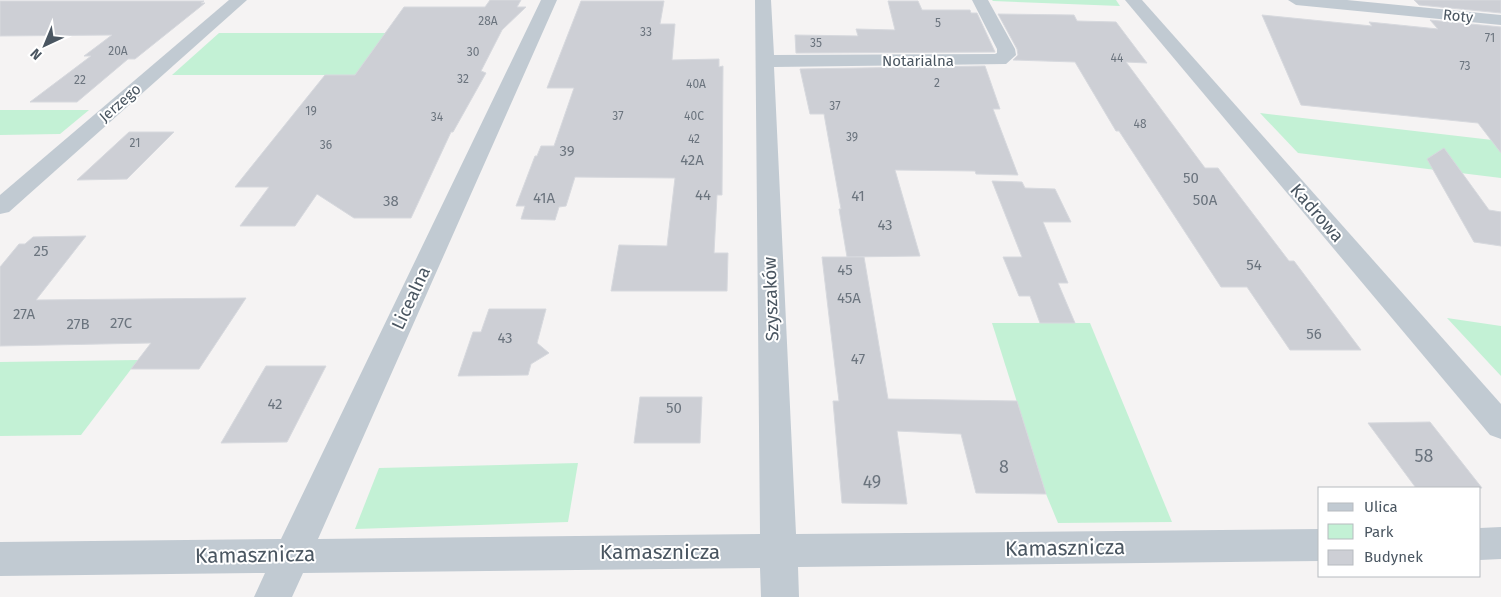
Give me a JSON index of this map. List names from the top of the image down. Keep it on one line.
{"streets":{"street":["Roty","Notarialna","Jerzego","Kadrowa","Licealna","Szyszaków","Kamasznicza"]},"crossings":[["Notarialna","Szyszaków"],["Licealna","Kamasznicza"],["Szyszaków","Kamasznicza"]],"house_numbers":["28A","5","33","71","35","20A","30","44","73","32","22","2","40A","37","19","37","40C","34","48","39","42","21","36","39","42A","50","44","41","41A","50A","38","43","25","54","45","45A","27A","27C","27B","56","43","47","42","50","58","8","49"],"legend":["Ulica","Park","Budynek"],"north":"bottom left"}
